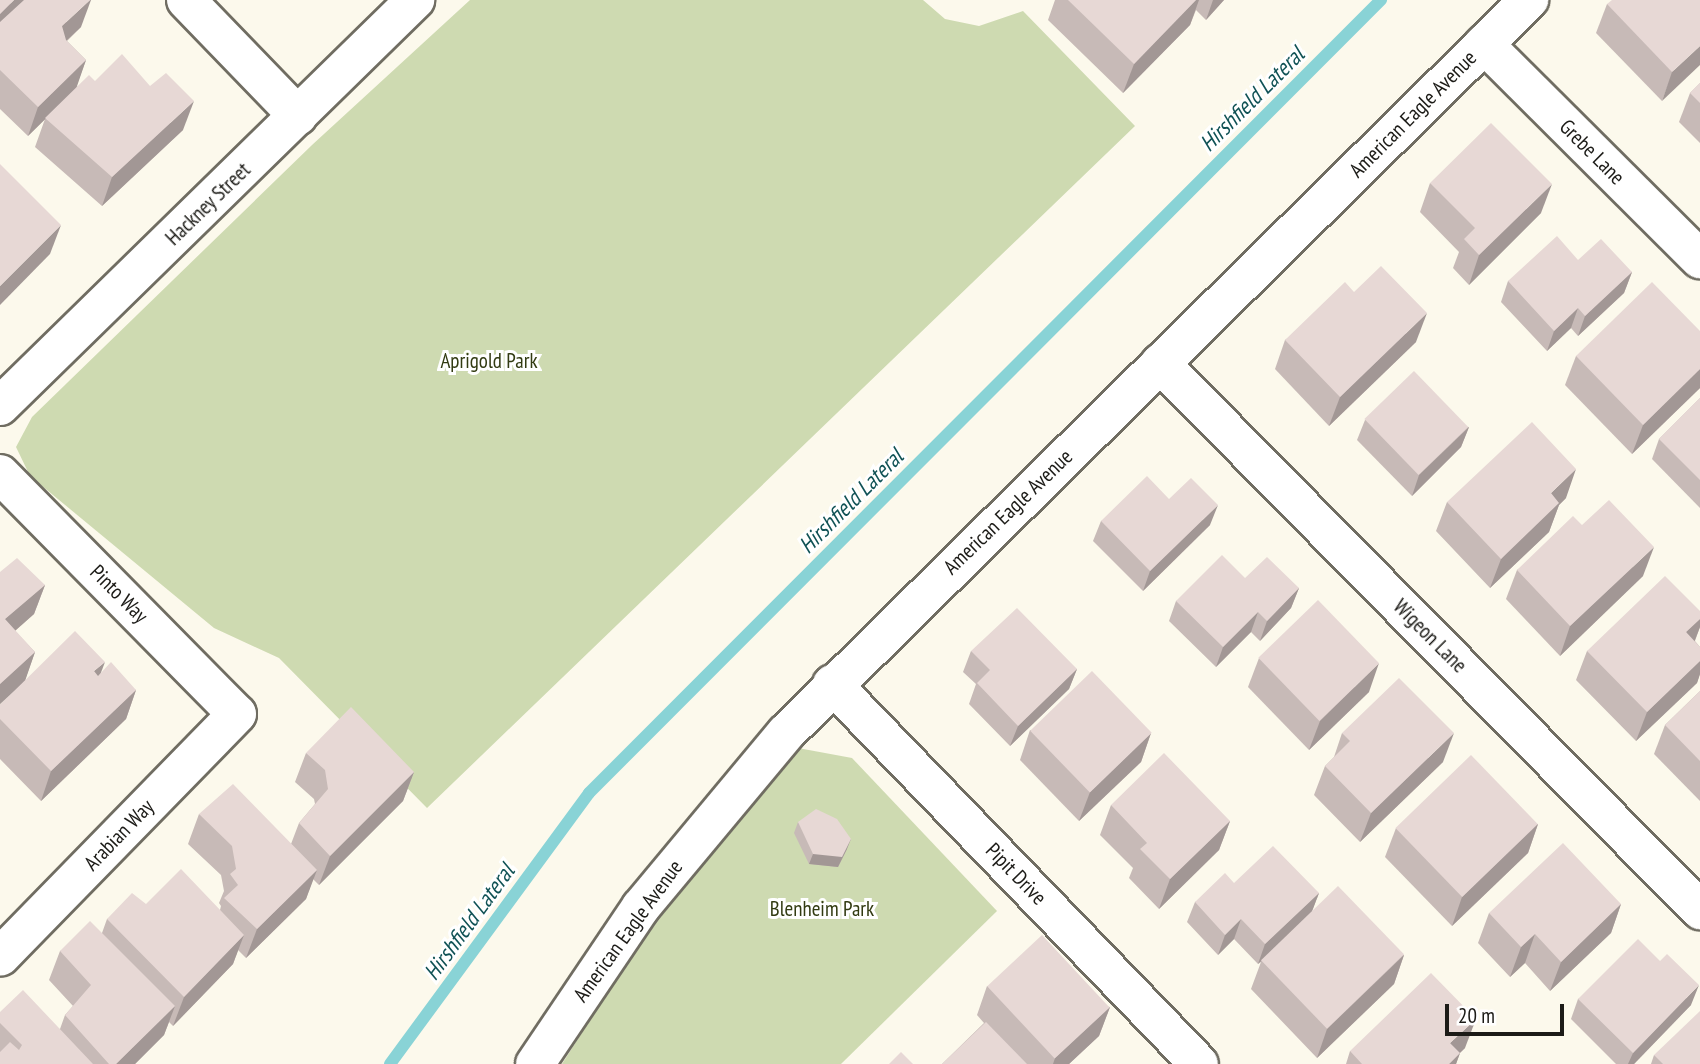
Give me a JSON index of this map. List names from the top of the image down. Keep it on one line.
{"streets":{"street":["American Eagle Avenue","Grebe Lane","Hackney Street","Pinto Way","Wigeon Lane","Arabian Way","Pipit Drive"]},"crossings":[["American Eagle Avenue","Grebe Lane"],["American Eagle Avenue","Wigeon Lane"],["American Eagle Avenue","Pipit Drive"],["Pinto Way","Arabian Way"]],"water":["Hirshfield Lateral"],"parks":["Aprigold Park","Blenheim Park"],"scale_bar":"20 m"}
